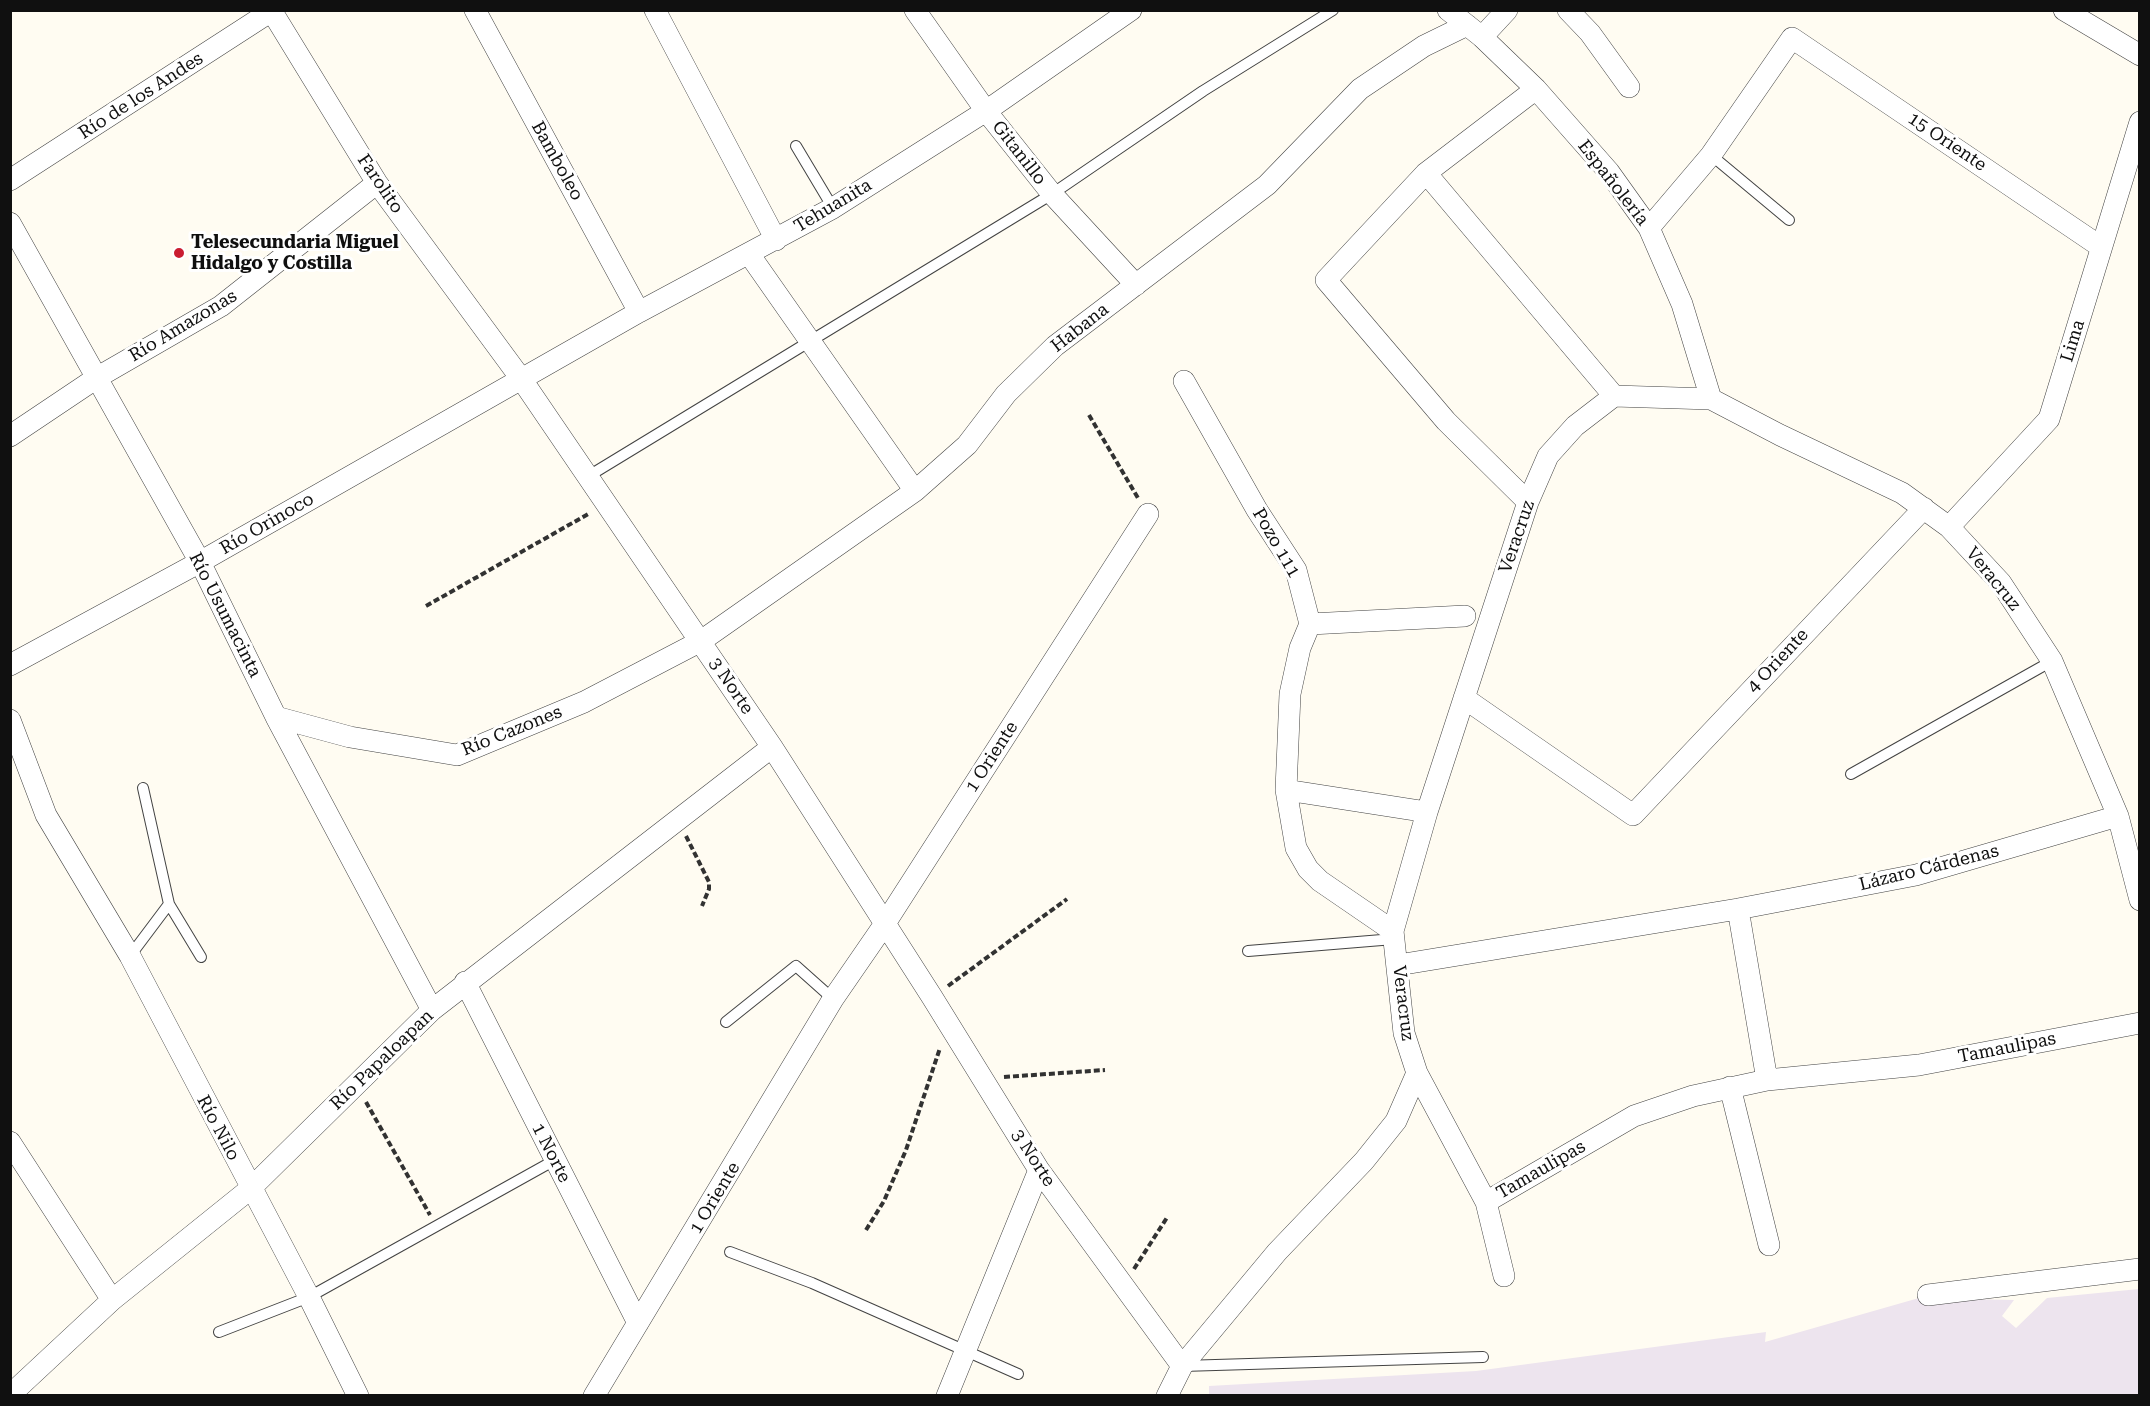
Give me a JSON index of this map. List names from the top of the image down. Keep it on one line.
{"streets":{"street":["Río de los Andes","15 Oriente","Gitanillo","Bamboleo","Españolería","Farolito","Tehuanita","Río Amazonas","Habana","Lima","Río Orinoco","Veracruz","Pozo 111","Río Usumacinta","4 Oriente","3 Norte","Río Cazones","1 Oriente","Lázaro Cárdenas","Tamaulipas","Río Papaloapan","Río Nilo","1 Norte"]},"crossings":[["Río de los Andes","Farolito"],["15 Oriente","Lima"],["Gitanillo","Tehuanita"],["Gitanillo","Habana"],["Bamboleo","Tehuanita"],["Españolería","Habana"],["Españolería","Veracruz"],["Farolito","Tehuanita"],["Farolito","Río Amazonas"],["Farolito","Río Orinoco"],["Farolito","3 Norte"],["Tehuanita","Río Orinoco"],["Tehuanita","3 Norte"],["Río Amazonas","Río Usumacinta"],["Habana","3 Norte"],["Habana","Río Cazones"],["Lima","Veracruz"],["Río Orinoco","Río Usumacinta"],["Río Orinoco","3 Norte"],["Veracruz","4 Oriente"],["Veracruz","Lázaro Cárdenas"],["Veracruz","Tamaulipas"],["Río Usumacinta","Río Cazones"],["Río Usumacinta","Río Papaloapan"],["3 Norte","Río Cazones"],["3 Norte","1 Oriente"],["3 Norte","Río Papaloapan"],["1 Oriente","1 Norte"],["Río Papaloapan","Río Nilo"],["Río Papaloapan","1 Norte"]],"places":["Telesecundaria Miguel Hidalgo y Costilla"]}
